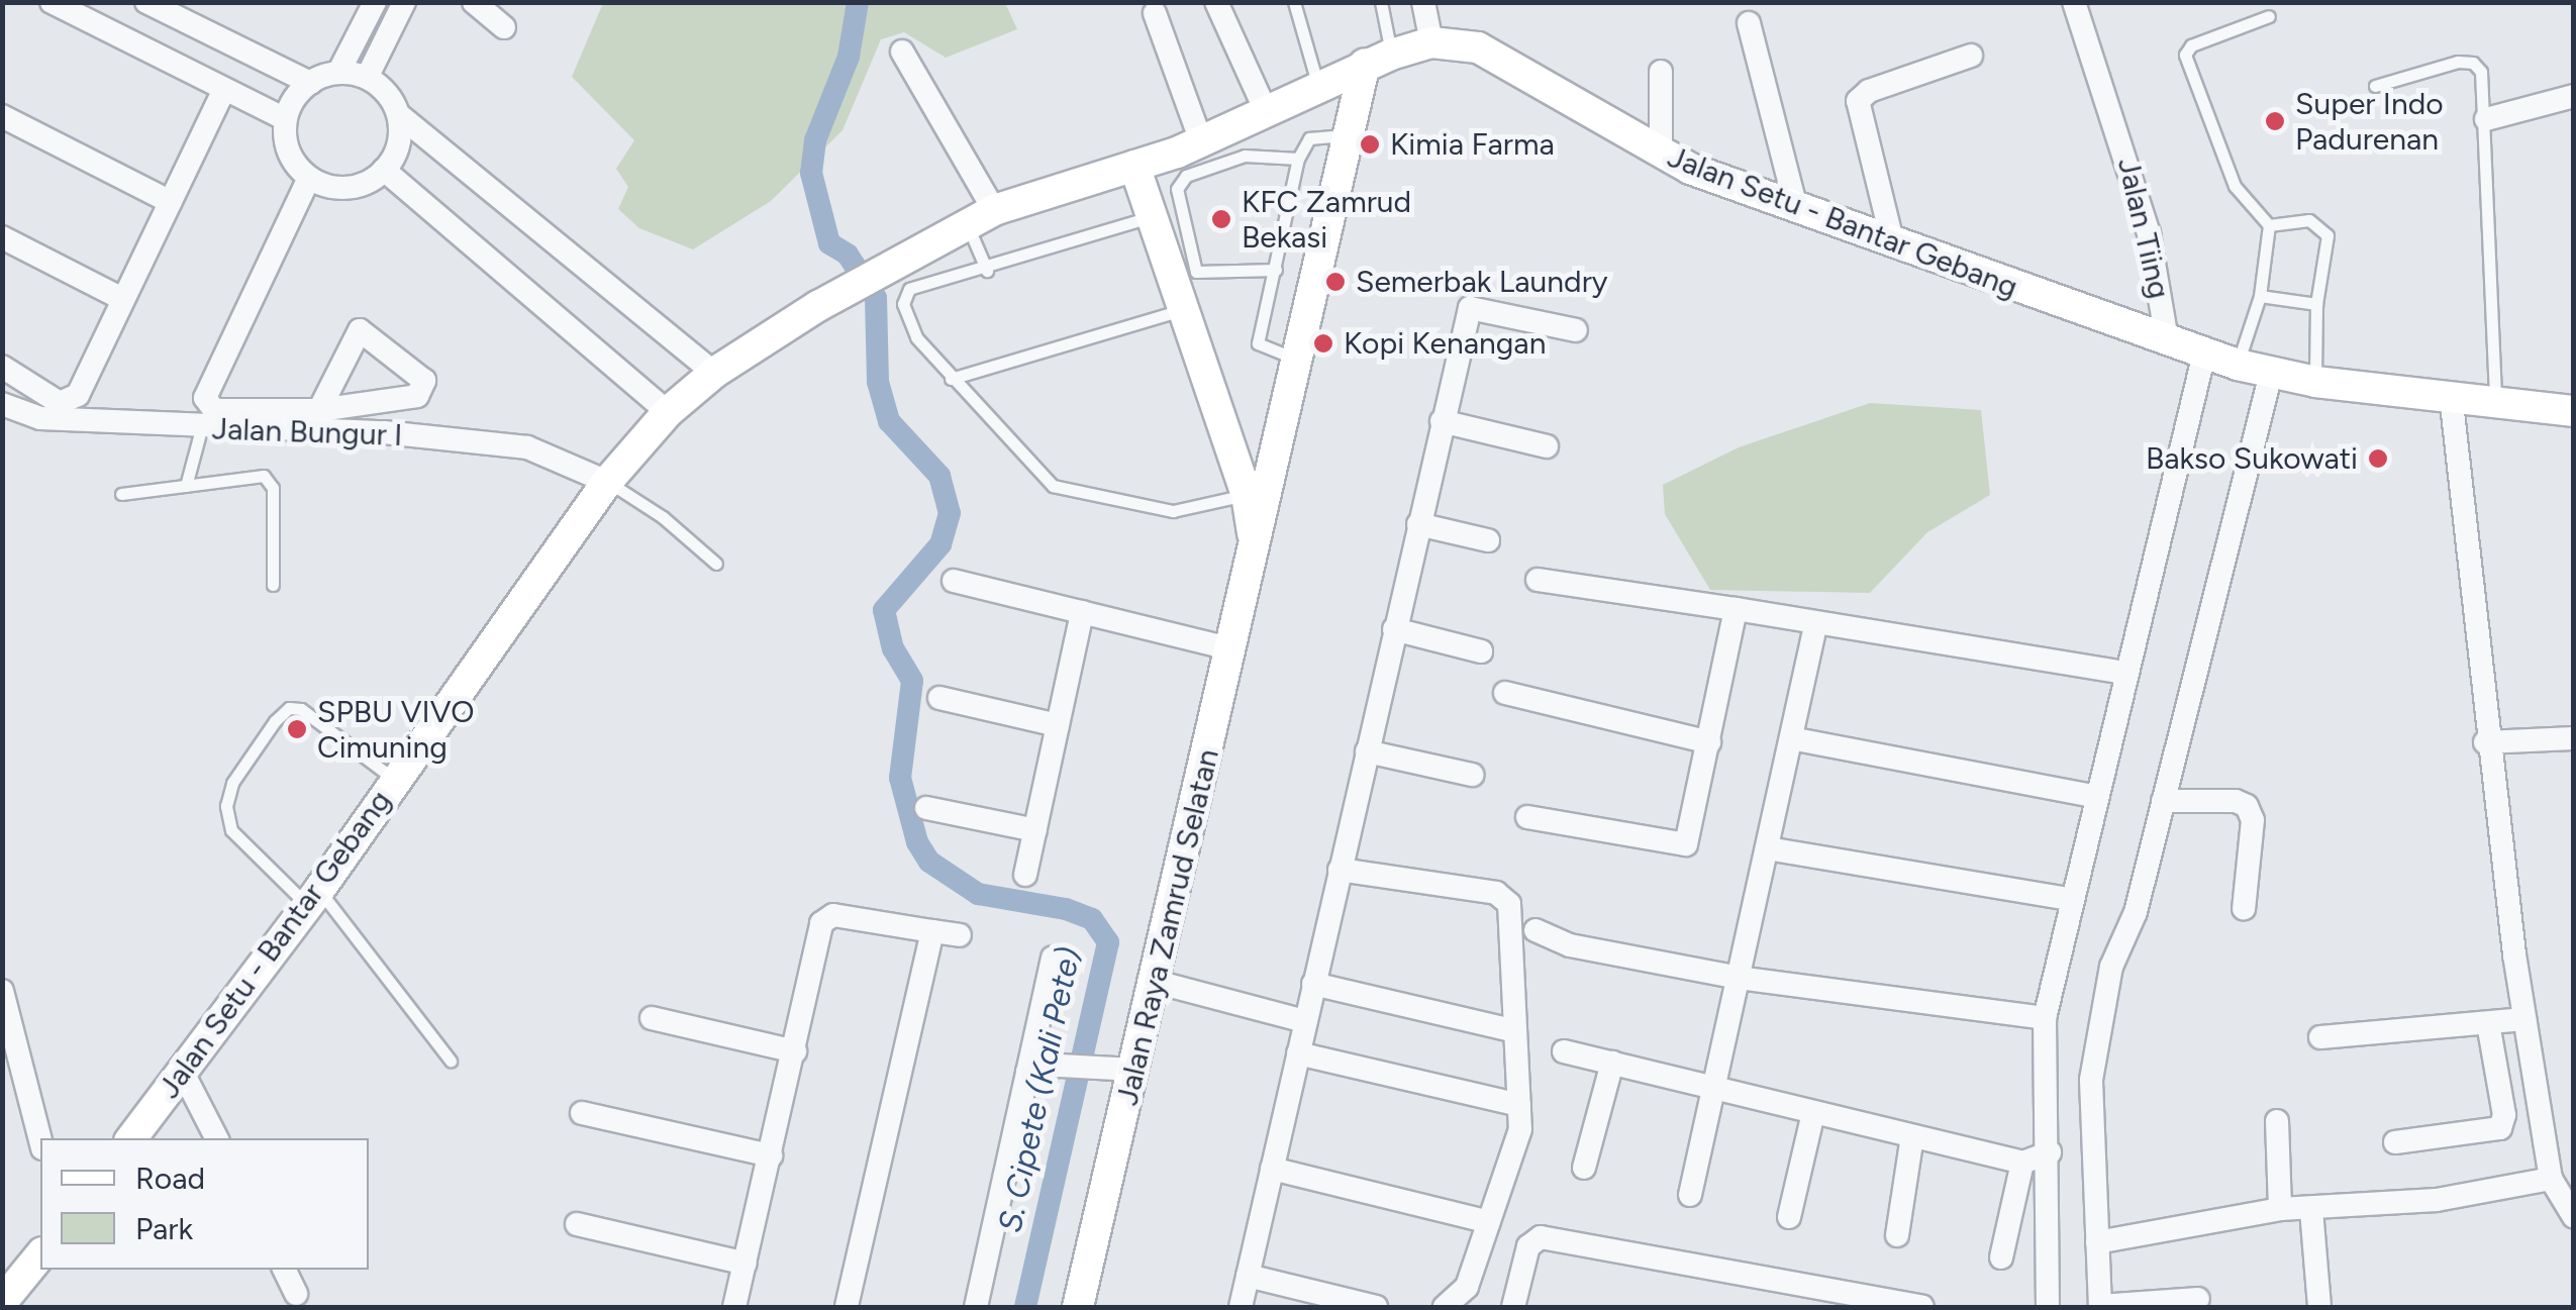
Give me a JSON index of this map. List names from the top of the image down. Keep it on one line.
{"streets":{"main road":["Jalan Setu - Bantar Gebang","Jalan Raya Zamrud Selatan"],"street":["Jalan Tiing","Jalan Bungur I"]},"crossings":[["Jalan Setu - Bantar Gebang","Jalan Tiing"],["Jalan Setu - Bantar Gebang","Jalan Bungur I"],["Jalan Setu - Bantar Gebang","Jalan Raya Zamrud Selatan"]],"water":["S. Cipete (Kali Pete)"],"places":["Super Indo Padurenan","Kimia Farma","KFC Zamrud Bekasi","Semerbak Laundry","Kopi Kenangan","Bakso Sukowati","SPBU VIVO Cimuning"],"legend":["Road","Park"]}
